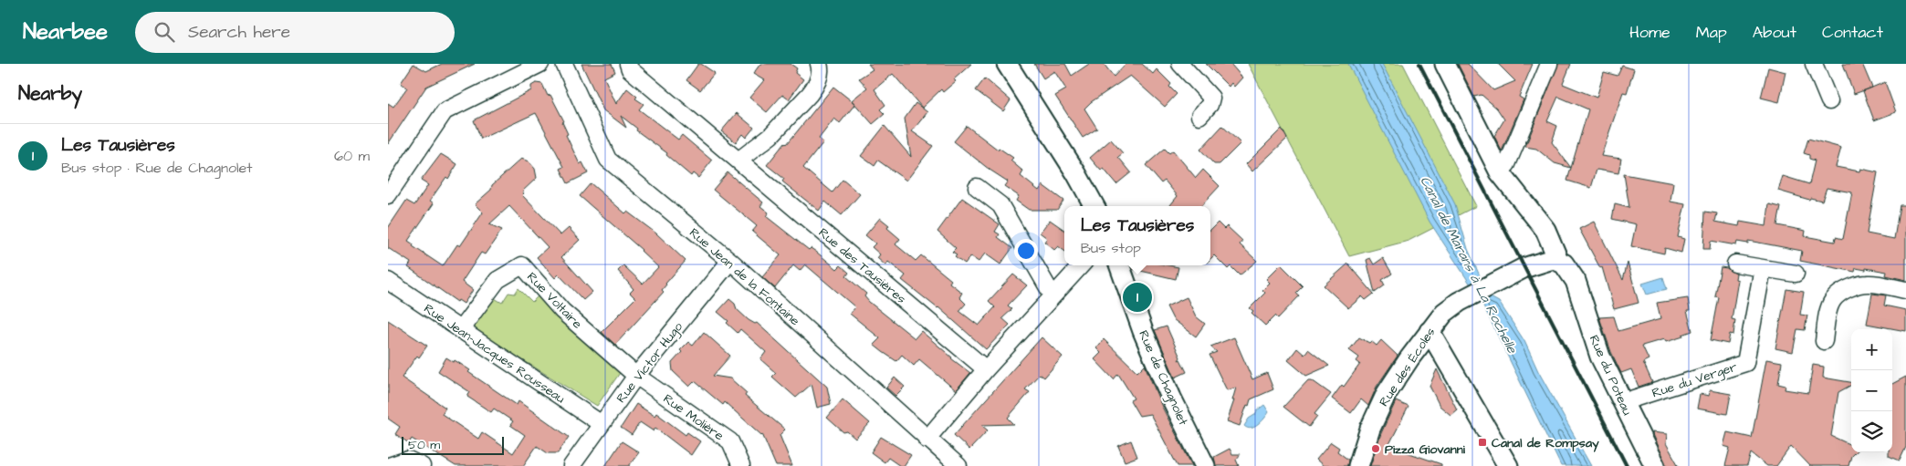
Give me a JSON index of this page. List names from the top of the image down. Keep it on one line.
{"streets":{"street":["Rue des Tausières","Rue Jean de la Fontaine","Rue Voltaire","Rue Jean-Jacques Rousseau","Rue Victor Hugo","Rue des Écoles","Rue du Poteau","Rue de Chagnolet","Rue du Verger","Rue Molière"]},"crossings":[["Rue Jean de la Fontaine","Rue Victor Hugo"],["Rue Voltaire","Rue Jean-Jacques Rousseau"],["Rue Voltaire","Rue Victor Hugo"],["Rue Voltaire","Rue Molière"],["Rue Jean-Jacques Rousseau","Rue Victor Hugo"],["Rue Victor Hugo","Rue Molière"],["Rue des Écoles","Rue du Poteau"],["Rue du Poteau","Rue du Verger"]],"water":["Canal de Marans à La Rochelle"],"places":{"transit":["Canal de Rompsay"],"other":["Pizza Giovanni"]},"scale_bar":"50 m","page":{"header":"Nearbee","search":"Search here","nav":["Home","Map","About","Contact"],"heading":"Nearby","list":[{"mark":"1","name":"Les Tausières","note":"Bus stop · Rue de Chagnolet","value":"60 m"}],"popup":["Les Tausières","Bus stop"],"pins":"1","map_buttons":["+","−"],"scale":"50 m"}}
